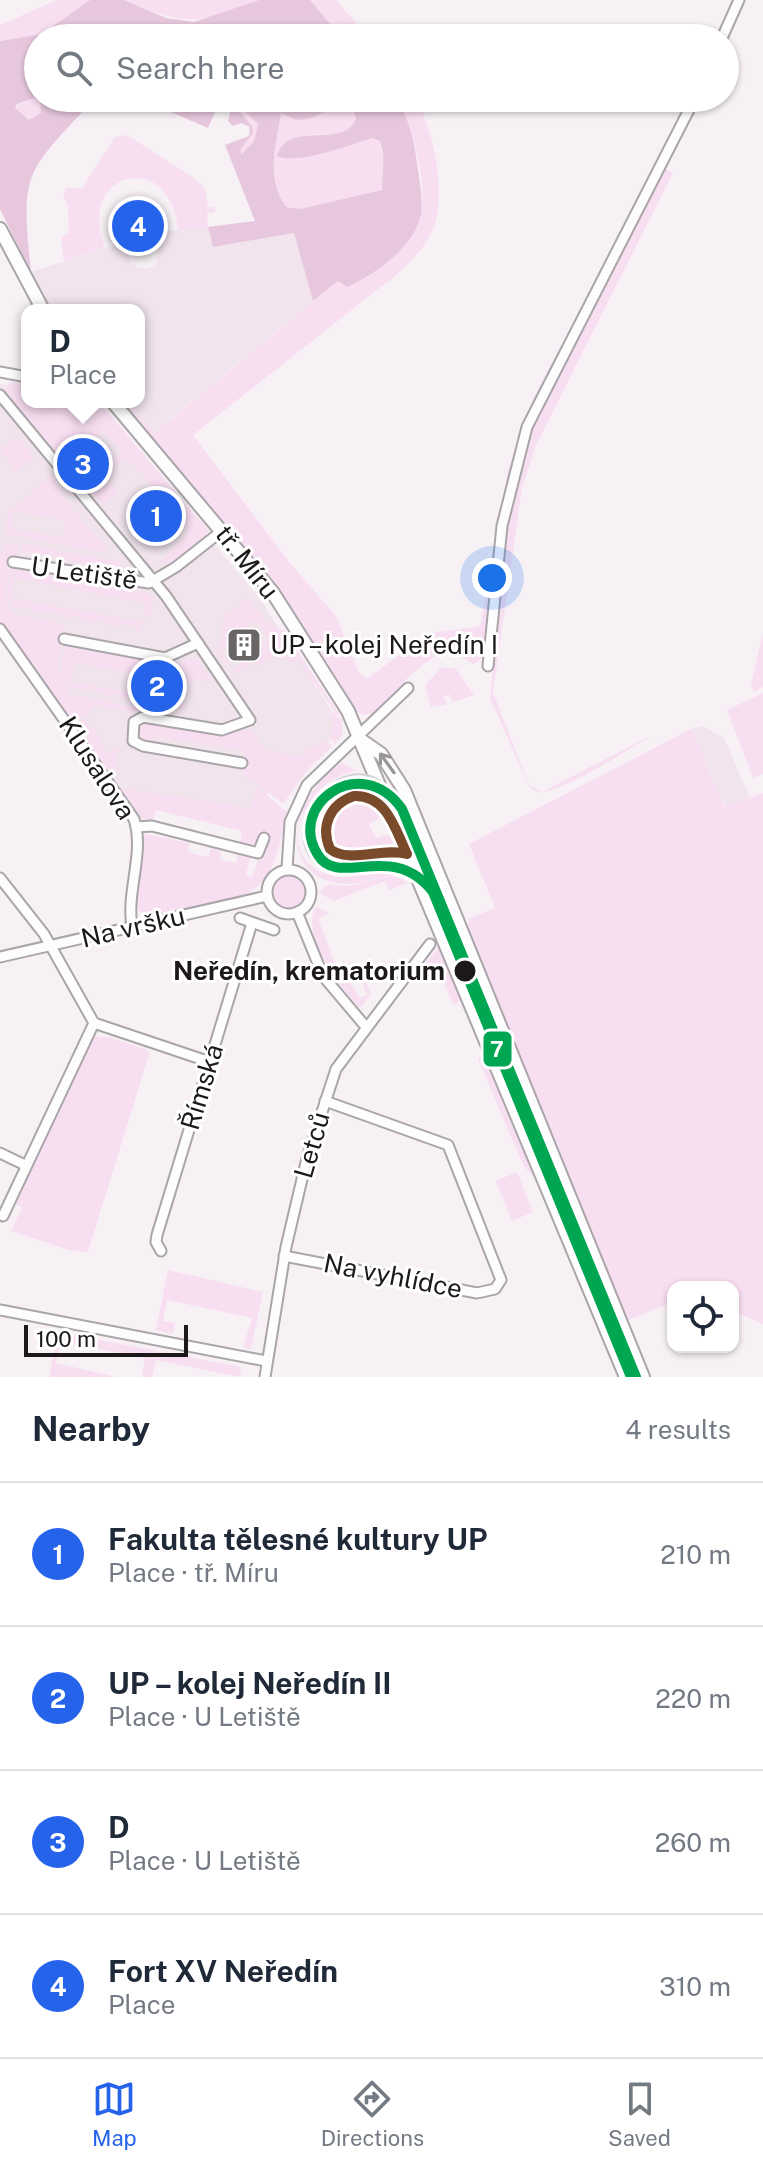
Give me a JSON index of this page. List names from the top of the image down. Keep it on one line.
{"streets":{"main road":["tř. Míru"],"street":["U Letiště","Klusalova","Na vršku","Římská","Letců","Na vyhlídce"]},"crossings":[["tř. Míru","U Letiště"],["Klusalova","Na vršku"],["Letců","Na vyhlídce"]],"places":{"building":["UP – kolej Neředín I"],"other":["Neředín, krematorium"]},"lines":["transit line 7","transit line 2"],"scale_bar":"100 m","page":{"search":"Search here","pins":["4","3","1","2"],"popup":["D","Place"],"scale":"100 m","heading":["Nearby","4 results"],"list":[{"mark":"1","name":"Fakulta tělesné kultury UP","note":"Place · tř. Míru","value":"210 m"},{"mark":"2","name":"UP – kolej Neředín II","note":"Place · U Letiště","value":"220 m"},{"mark":"3","name":"D","note":"Place · U Letiště","value":"260 m"},{"mark":"4","name":"Fort XV Neředín","note":"Place","value":"310 m"}],"nav":["Map","Directions","Saved"]}}
